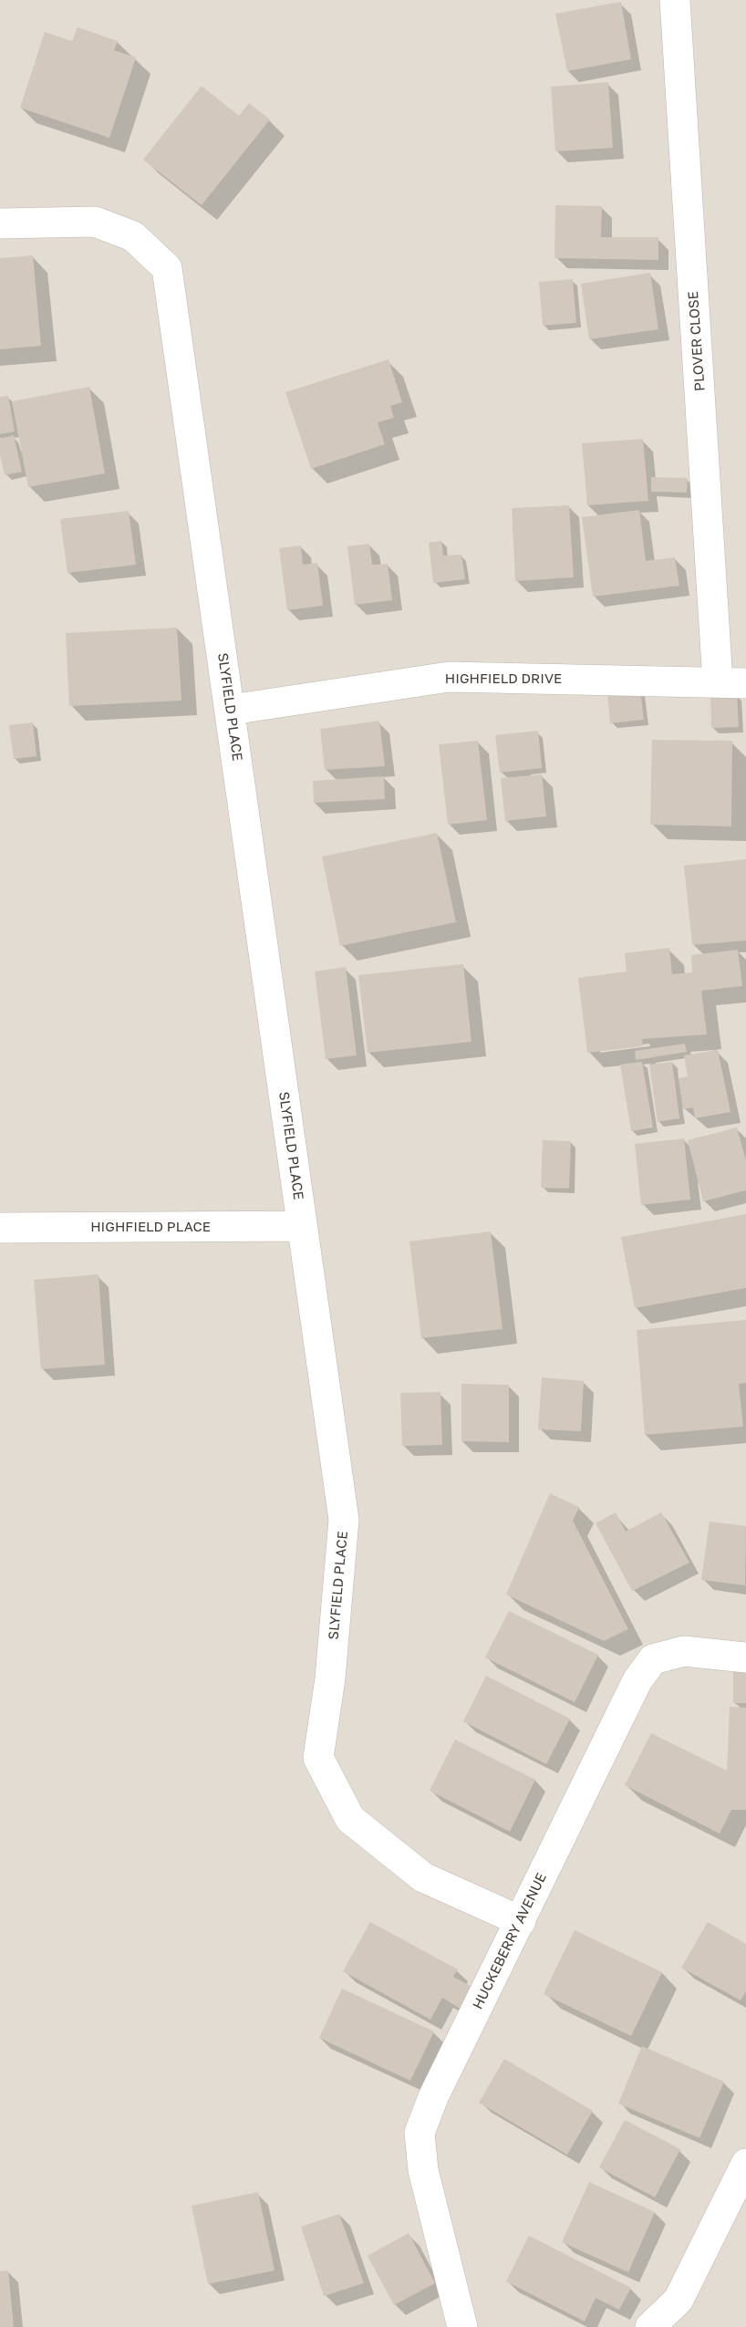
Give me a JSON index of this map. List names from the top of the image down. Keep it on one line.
{"streets":{"street":["PLOVER CLOSE","HIGHFIELD DRIVE","SLYFIELD PLACE","HIGHFIELD PLACE","HUCKEBERRY AVENUE"]},"crossings":[["PLOVER CLOSE","HIGHFIELD DRIVE"],["HIGHFIELD DRIVE","SLYFIELD PLACE"],["SLYFIELD PLACE","HIGHFIELD PLACE"],["SLYFIELD PLACE","HUCKEBERRY AVENUE"]]}
